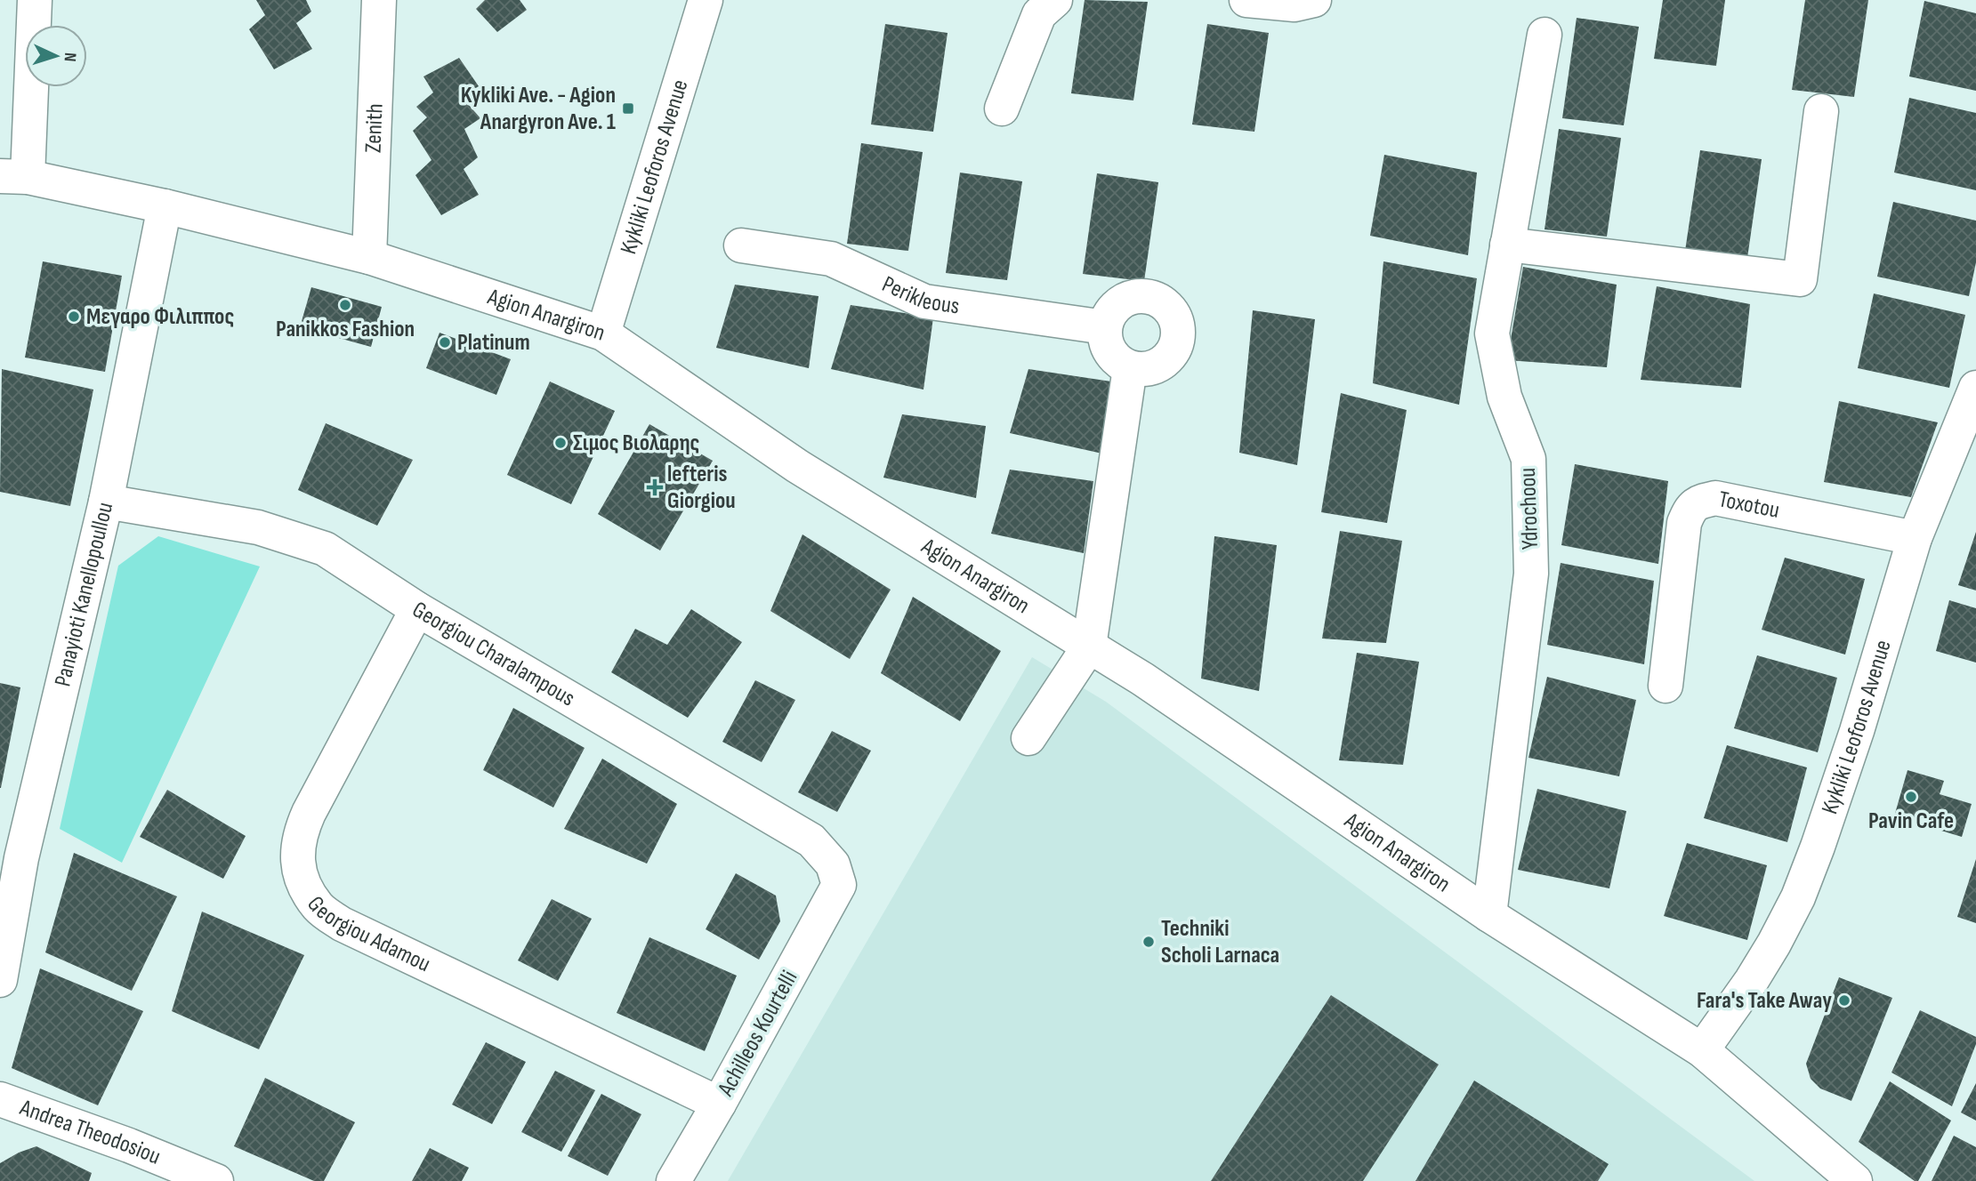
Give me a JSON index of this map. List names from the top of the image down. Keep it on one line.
{"streets":{"street":["Zenith","Kykliki Leoforos Avenue","Perikleous","Agion Anargiron","Toxotou","Ydrochoou","Panayioti Kanellopoullou","Georgiou Charalampous","Georgiou Adamou","Achilleos Kourtelli","Andrea Theodosiou"]},"crossings":[["Zenith","Agion Anargiron"],["Kykliki Leoforos Avenue","Agion Anargiron"],["Kykliki Leoforos Avenue","Toxotou"],["Agion Anargiron","Ydrochoou"],["Agion Anargiron","Panayioti Kanellopoullou"],["Panayioti Kanellopoullou","Georgiou Charalampous"],["Georgiou Charalampous","Georgiou Adamou"],["Georgiou Charalampous","Achilleos Kourtelli"],["Georgiou Adamou","Achilleos Kourtelli"]],"places":{"transit":["Kykliki Ave. - Agion Anargyron Ave. 1"],"other":["Panikkos Fashion","Μεγαρο Φιλιππος","Platinum","Σιμος Βιολαρης","Pavin Cafe","Techniki Scholi Larnaca","Fara's Take Away"],"health":["lefteris Giorgiou"]},"north":"right"}
